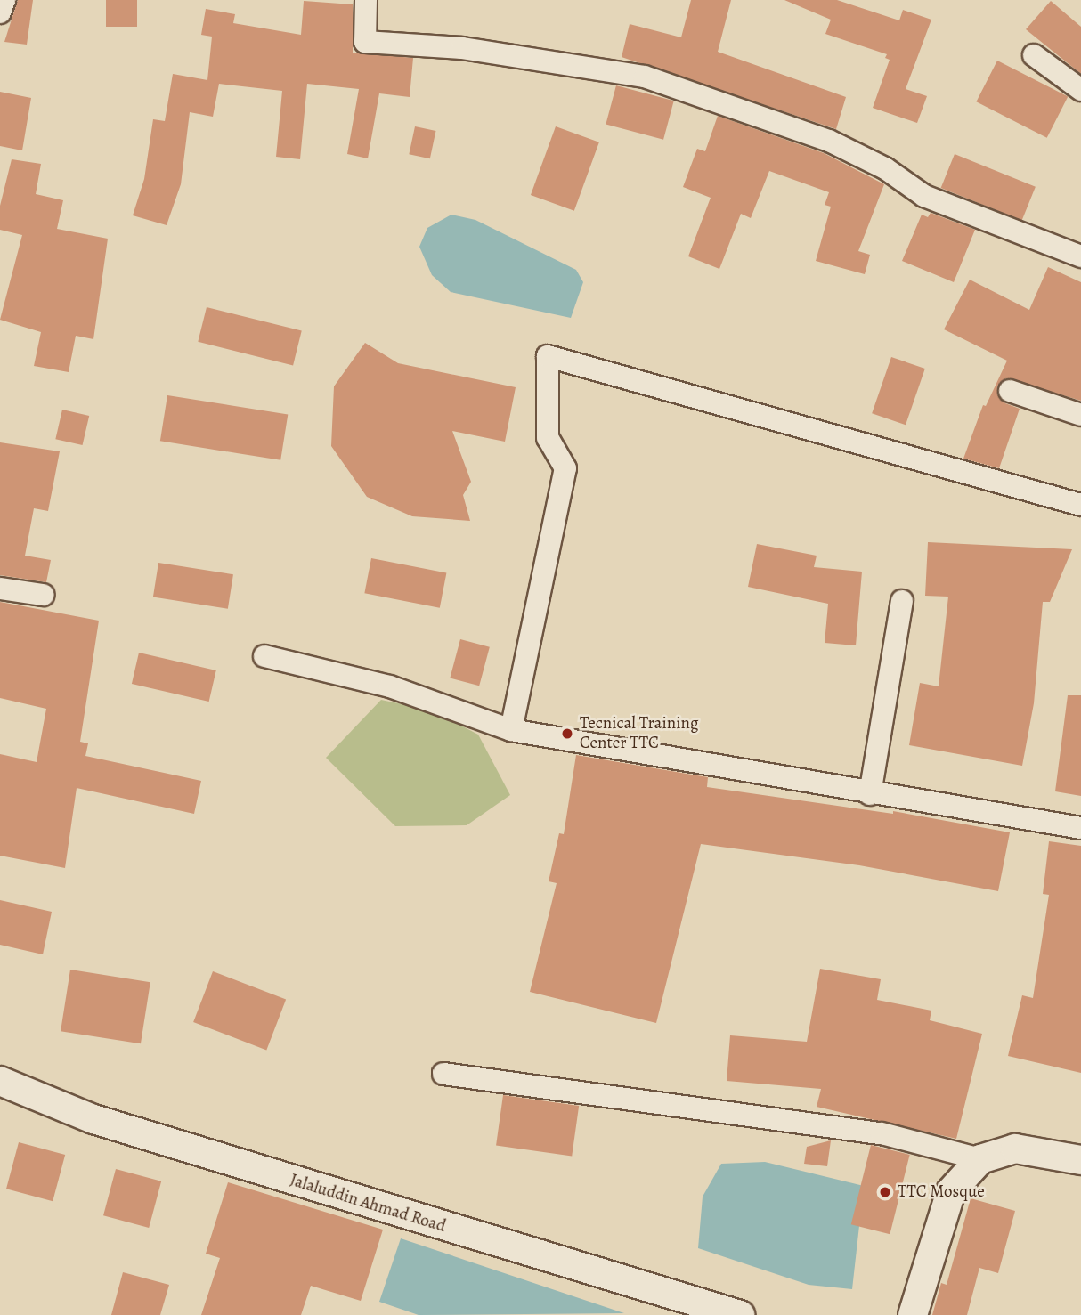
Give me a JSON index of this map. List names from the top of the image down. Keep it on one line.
{"streets":{"street":["Jalaluddin Ahmad Road"]},"places":["Tecnical Training Center TTC","TTC Mosque"]}
